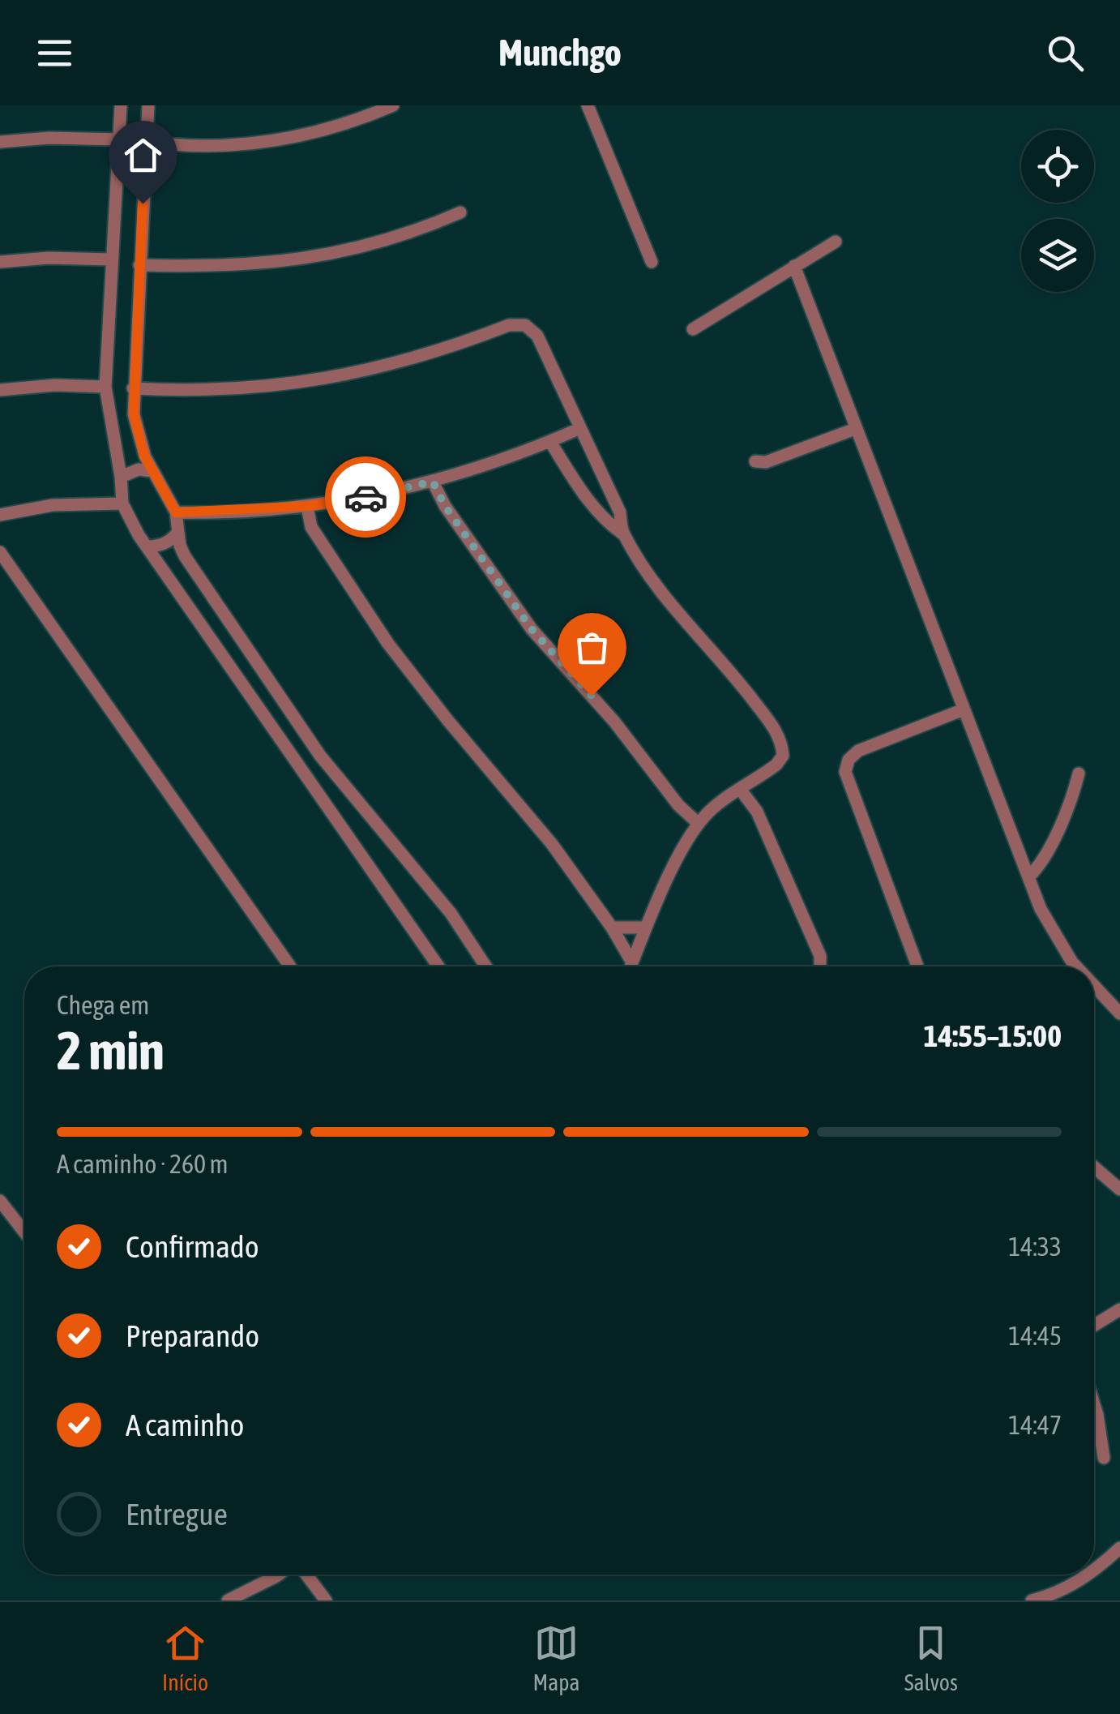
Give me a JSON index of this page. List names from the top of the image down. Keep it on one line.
{"page":{"header":"Munchgo","heading":["2 min","Chega em","14:55–15:00"],"bar":"A caminho · 260 m","list":[["Confirmado","14:33"],["Preparando","14:45"],["A caminho","14:47"],"Entregue"],"tabs":["Início","Mapa","Salvos"]}}
